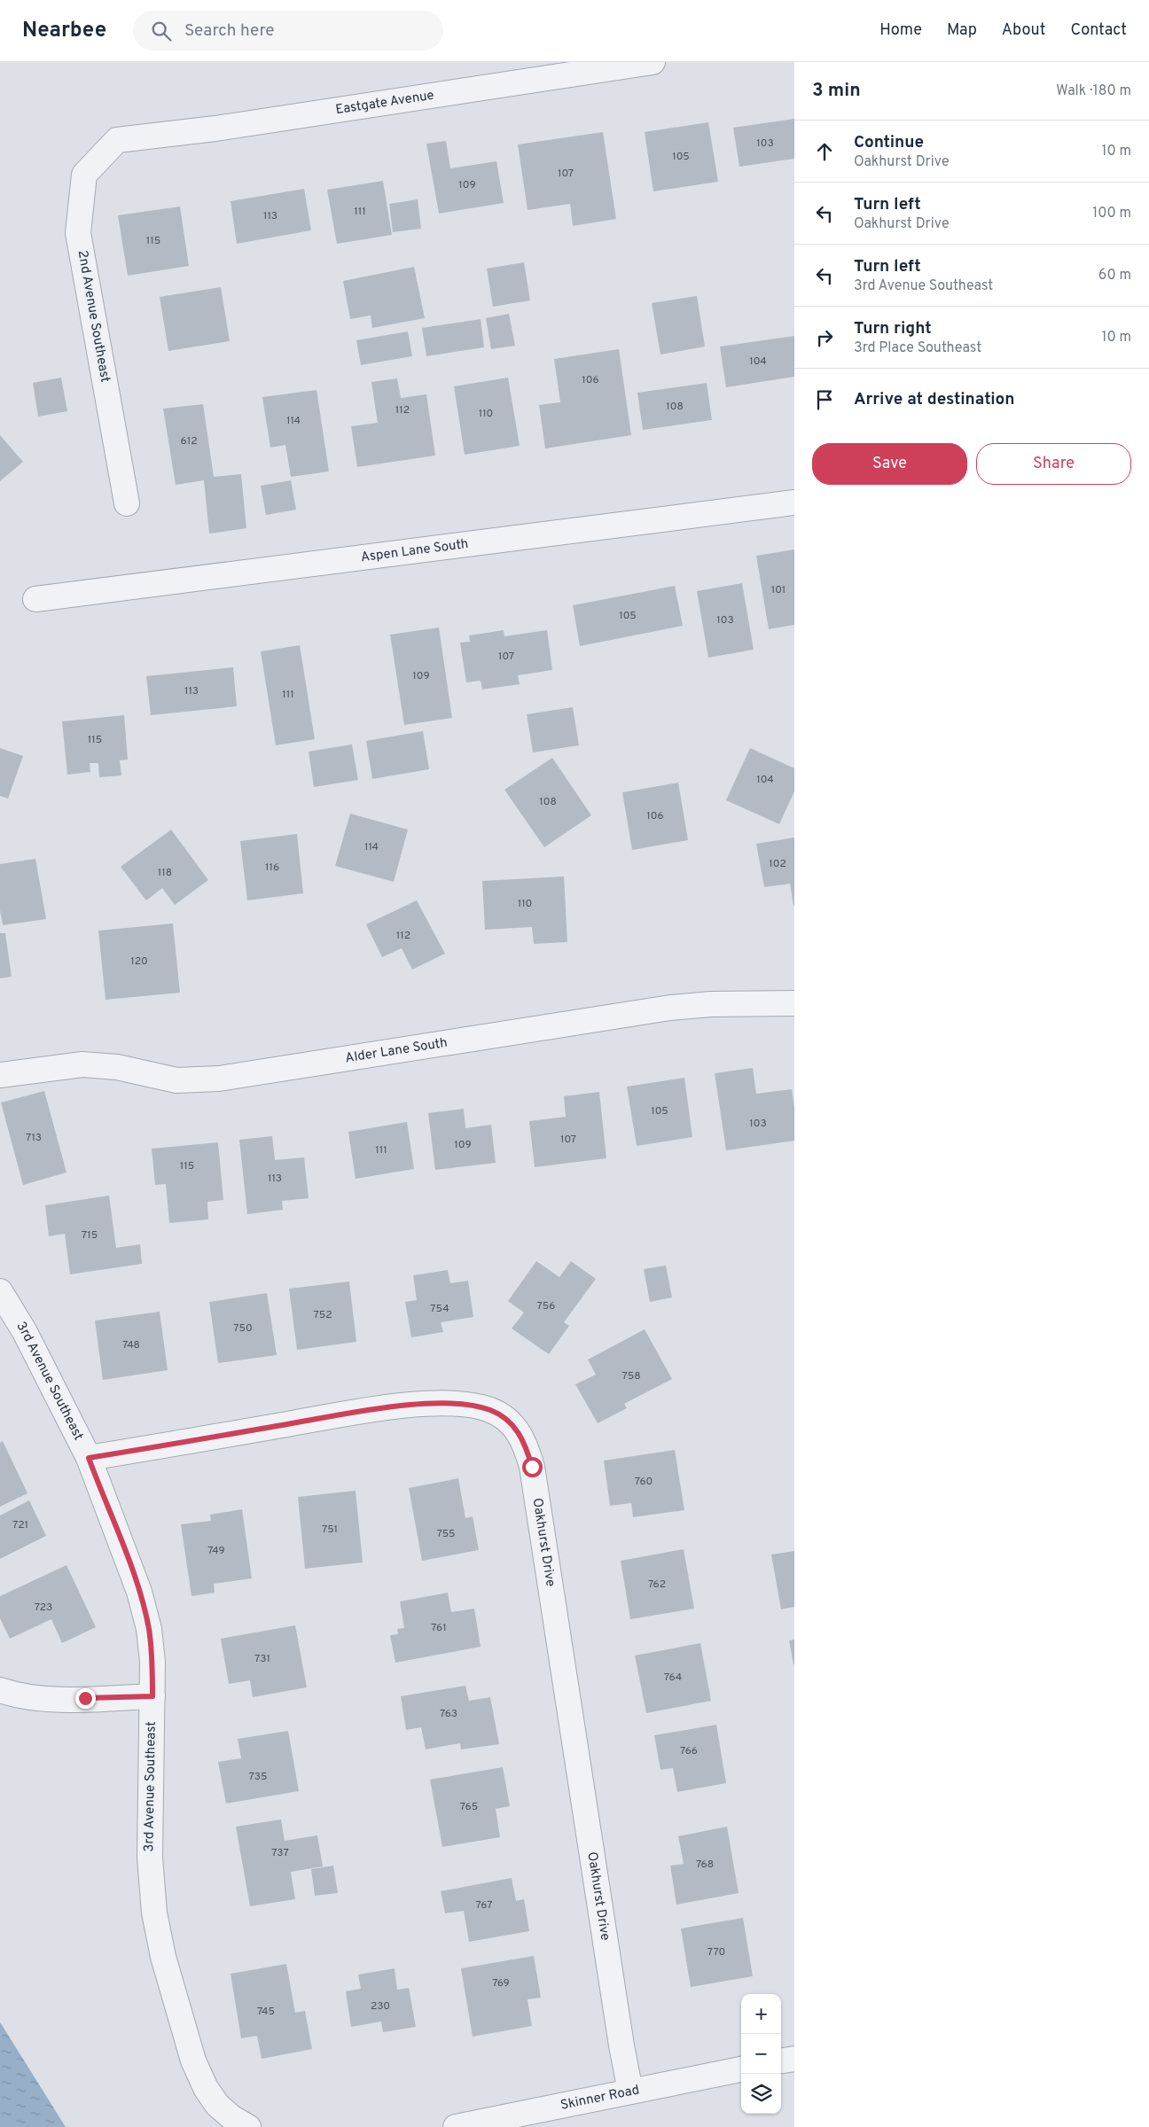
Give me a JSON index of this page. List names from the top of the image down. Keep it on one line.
{"streets":{"street":["Eastgate Avenue","2nd Avenue Southeast","Aspen Lane South","Alder Lane South","3rd Avenue Southeast","Oakhurst Drive","Skinner Road"]},"crossings":[["Eastgate Avenue","2nd Avenue Southeast"],["3rd Avenue Southeast","Oakhurst Drive"],["Oakhurst Drive","Skinner Road"]],"house_numbers":["103","105","107","109","111","113","115","104","106","108","112","110","114","612","101","105","103","107","109","113","111","115","104","108","106","114","102","116","118","110","112","120","105","103","713","107","109","111","115","113","715","756","754","752","750","748","758","760","721","751","755","749","762","723","761","731","764","763","766","735","765","737","768","767","770","769","230","745"],"page":{"header":"Nearbee","search":"Search here","nav":["Home","Map","About","Contact"],"heading":["3 min","Walk · 180 m"],"list":[["Continue","Oakhurst Drive","10 m"],["Turn left","Oakhurst Drive","100 m"],["Turn left","3rd Avenue Southeast","60 m"],["Turn right","3rd Place Southeast","10 m"],"Arrive at destination"],"buttons":["Save","Share"],"map_buttons":["+","−"]}}
